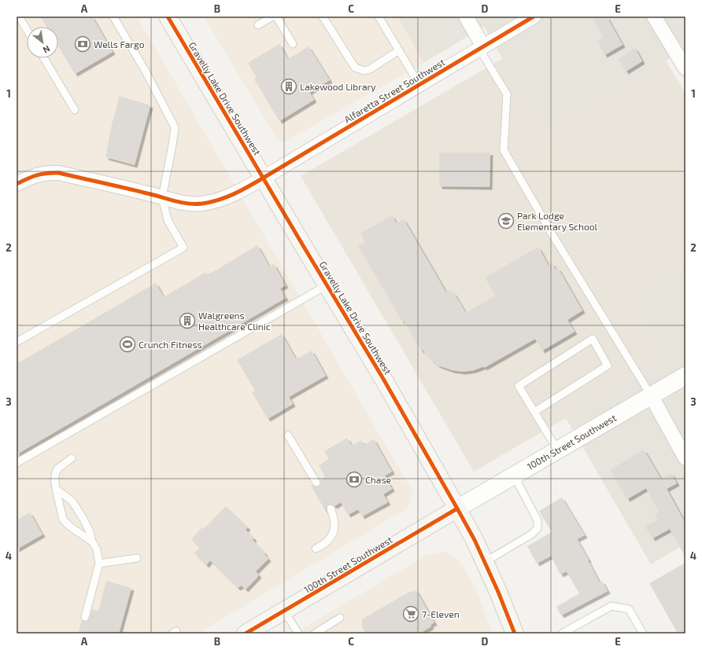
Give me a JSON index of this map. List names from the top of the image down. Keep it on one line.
{"streets":{"main road":["Gravelly Lake Drive Southwest","100th Street Southwest"],"street":["Alfaretta Street Southwest"]},"crossings":[["Alfaretta Street Southwest","Gravelly Lake Drive Southwest"],["Gravelly Lake Drive Southwest","100th Street Southwest"]],"places":{"bank":["Wells Fargo","Chase"],"building":["Lakewood Library","Walgreens Healthcare Clinic"],"school or university":["Park Lodge Elementary School"],"sports":["Crunch Fitness"],"supermarket":["7-Eleven"]},"north":"bottom right","grid":{"columns":["A","B","C","D","E"],"rows":["1","2","3","4"]}}
